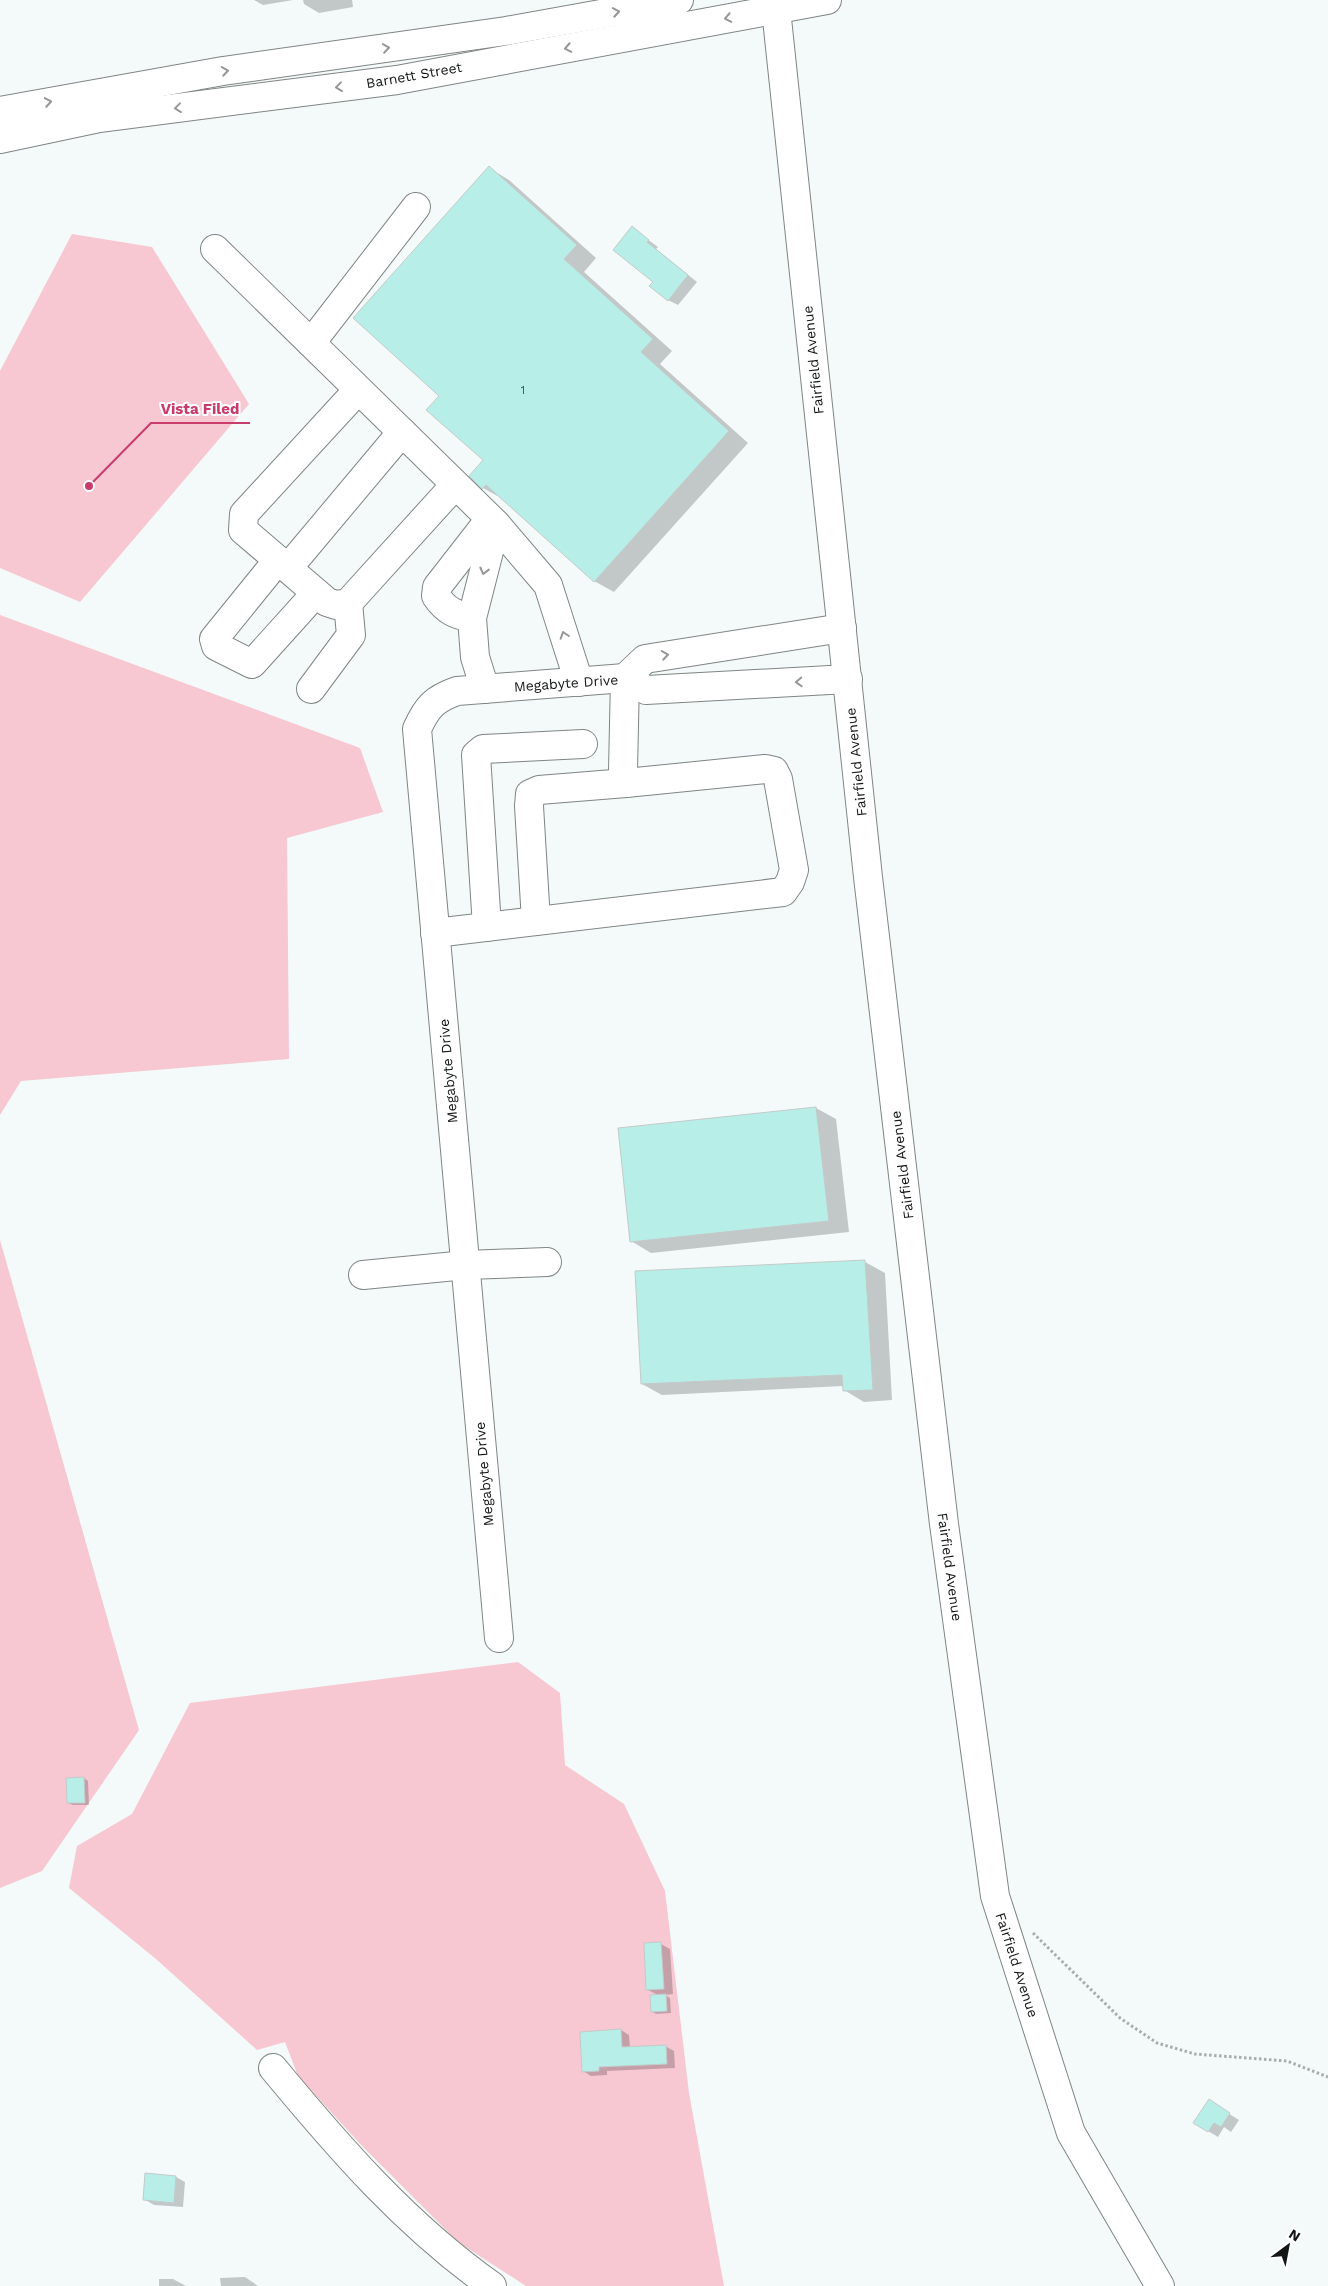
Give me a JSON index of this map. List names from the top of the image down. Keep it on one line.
{"streets":{"street":["Barnett Street","Fairfield Avenue","Megabyte Drive"]},"crossings":[["Barnett Street","Fairfield Avenue"],["Fairfield Avenue","Megabyte Drive"]],"places":["Vista Filed"],"house_numbers":["1"],"north":"top right"}
